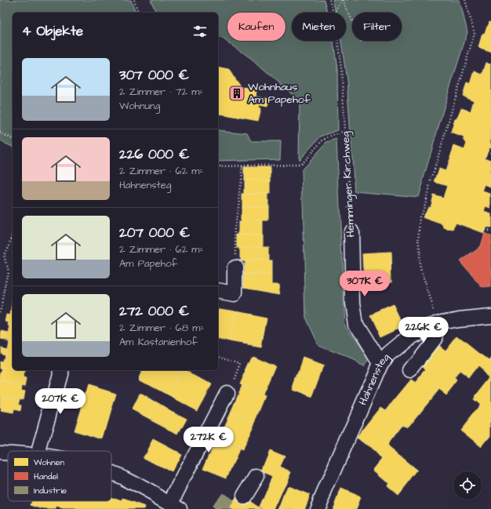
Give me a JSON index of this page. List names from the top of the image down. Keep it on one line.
{"streets":{"street":["Hemminger Kirchweg","Hahnensteg"]},"crossings":[["Hemminger Kirchweg","Hahnensteg"]],"places":{"building":["Wohnhaus Am Papehof"]},"legend":["Wohnen","Handel","Industrie"],"page":{"chip":["Kaufen","Mieten","Filter"],"heading":"4 Objekte","list":[{"name":"307 000 €","note":"2 Zimmer · 72 m² · Wohnung"},{"name":"226 000 €","note":"2 Zimmer · 62 m² · Hahnensteg"},{"name":"207 000 €","note":"2 Zimmer · 62 m² · Am Papehof"},{"name":"272 000 €","note":"2 Zimmer · 68 m² · Am Kastanienhof"}],"price":["307K €","226K €","207K €","272K €"]}}
